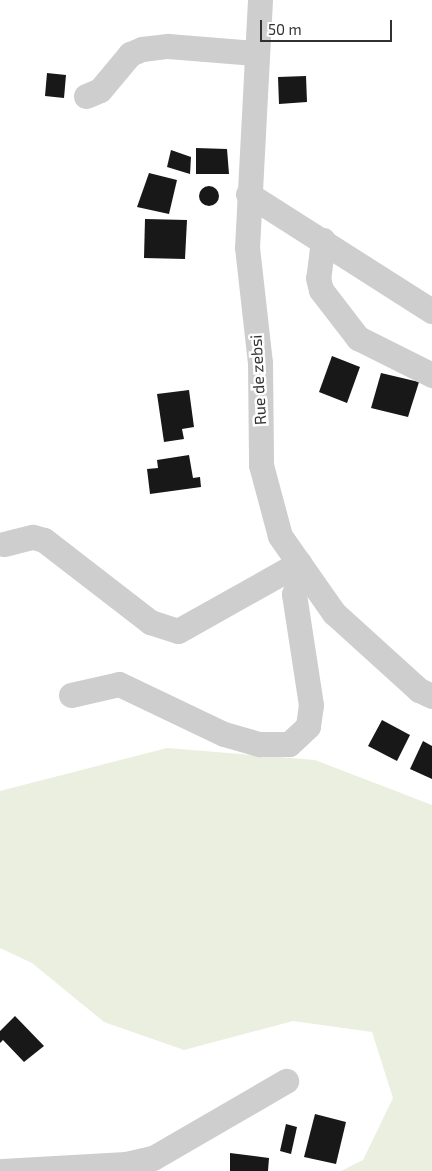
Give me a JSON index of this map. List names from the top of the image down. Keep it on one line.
{"streets":{"street":["Rue de zebsi"]},"scale_bar":"50 m"}
